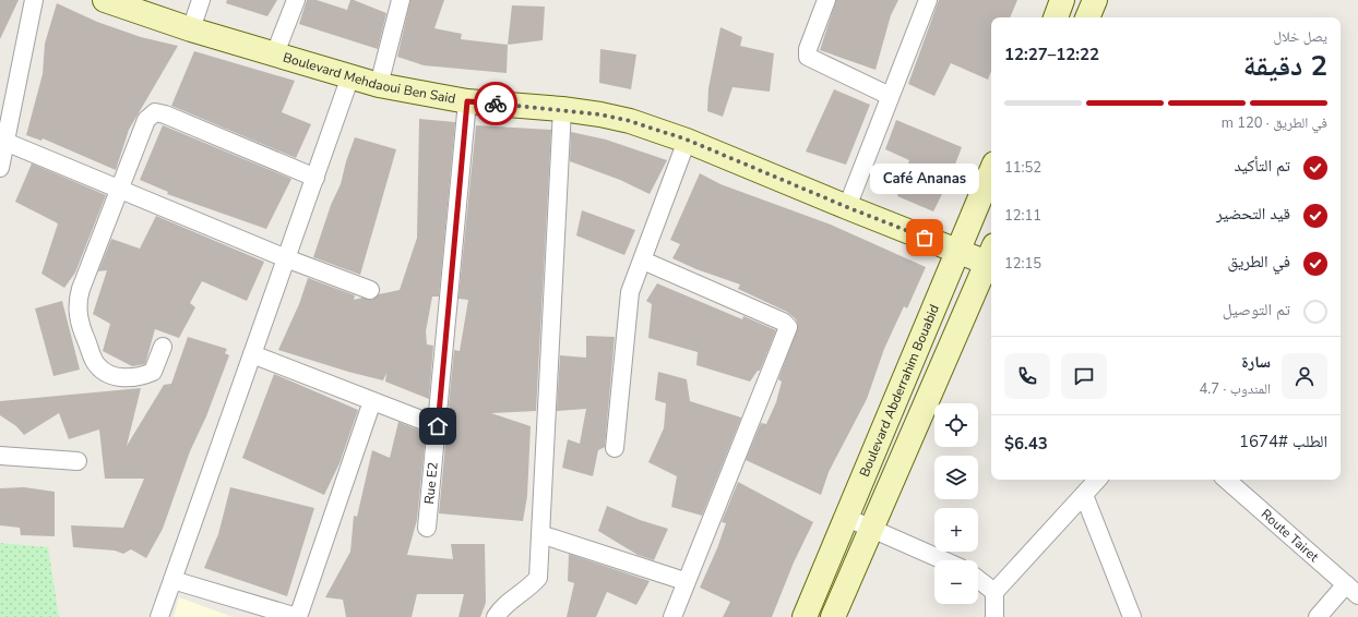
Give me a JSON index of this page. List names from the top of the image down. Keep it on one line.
{"streets":{"street":["Boulevard Mehdaoui Ben Said","Boulevard Abderrahim Bouabid","Rue E2","Route Tairet"]},"crossings":[["Boulevard Mehdaoui Ben Said","Boulevard Abderrahim Bouabid"],["Boulevard Mehdaoui Ben Said","Rue E2"]],"places":["Café Ananas"],"page":{"heading":["2 دقيقة","يصل خلال","12:22–12:27"],"panel":["سارة","المندوب · 4.7","الطلب #1674","$6.43"],"bar":"في الطريق · 120 m","list":[["تم التأكيد","11:52"],["قيد التحضير","12:11"],["في الطريق","12:15"],"تم التوصيل"],"bubble":"Café Ananas","map_buttons":["+","−"]}}
